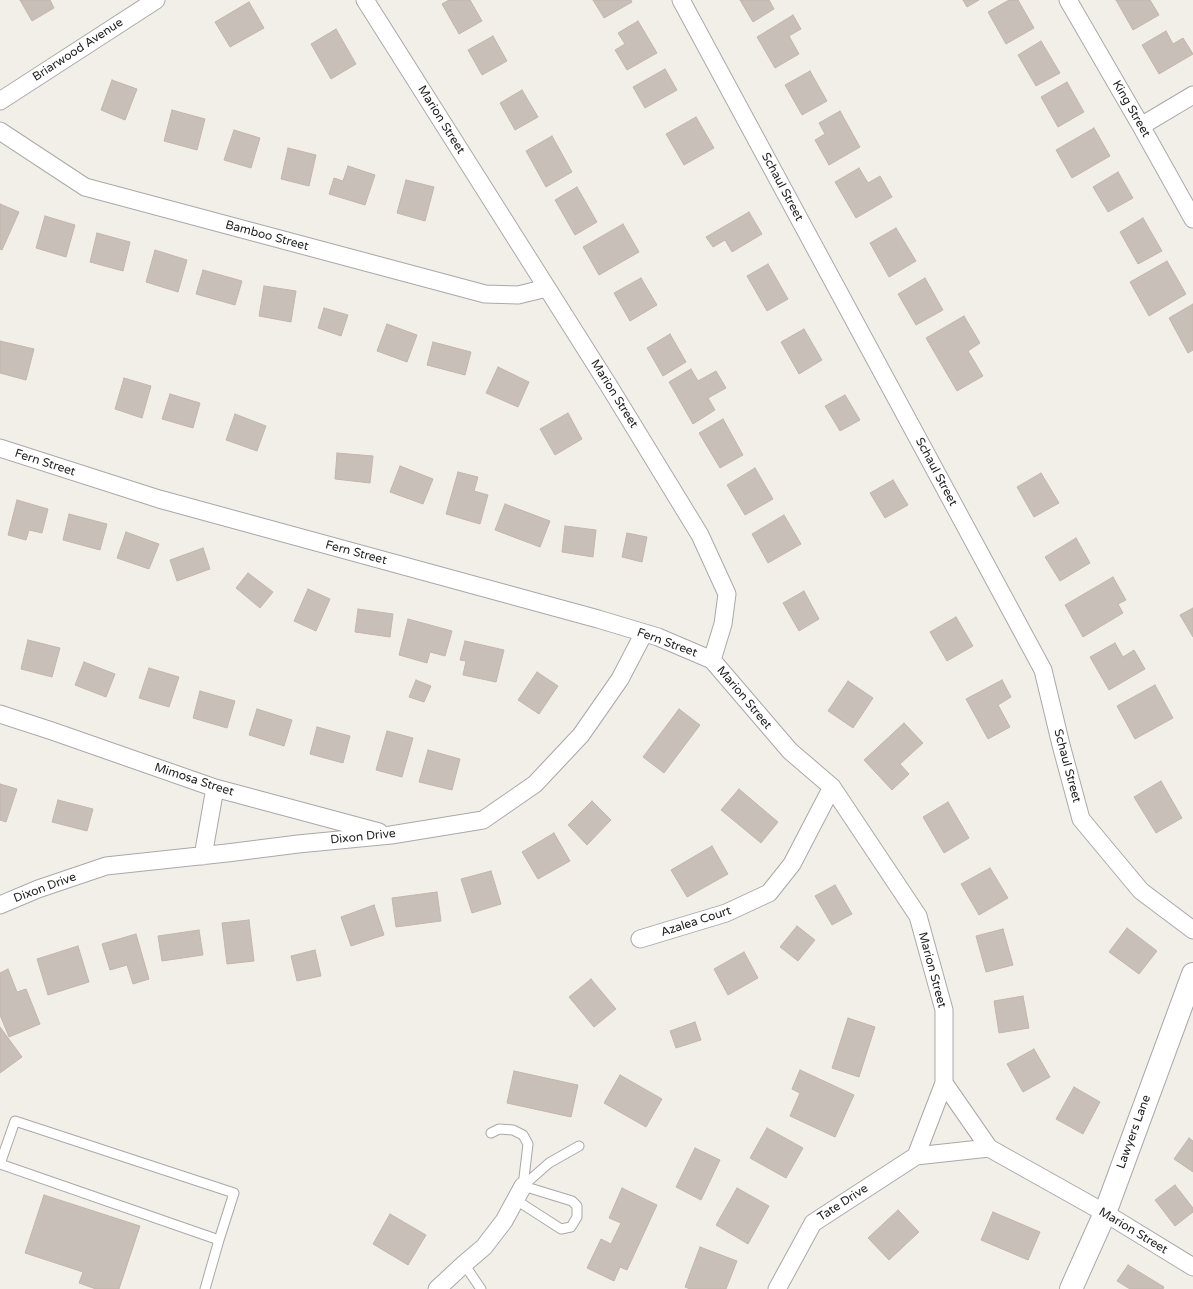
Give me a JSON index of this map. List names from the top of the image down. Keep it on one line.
{"streets":{"street":["Briarwood Avenue","King Street","Marion Street","Schaul Street","Bamboo Street","Fern Street","Mimosa Street","Dixon Drive","Azalea Court","Lawyers Lane","Tate Drive"]},"crossings":[["Marion Street","Bamboo Street"],["Marion Street","Fern Street"],["Marion Street","Azalea Court"],["Marion Street","Lawyers Lane"],["Marion Street","Tate Drive"],["Fern Street","Dixon Drive"],["Mimosa Street","Dixon Drive"]]}
